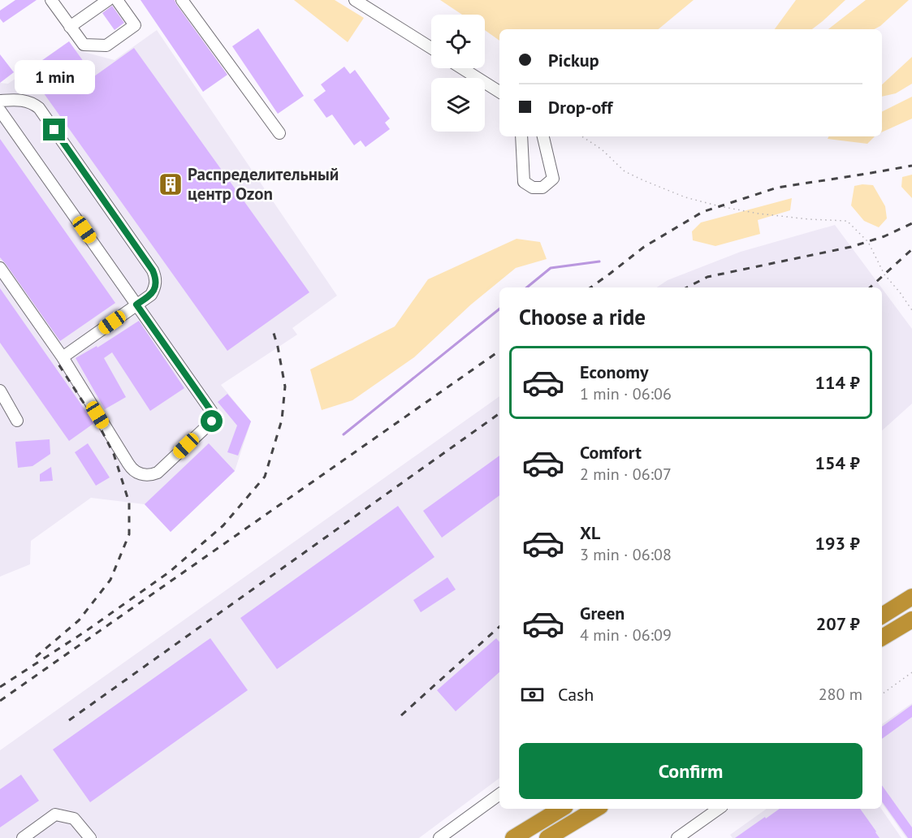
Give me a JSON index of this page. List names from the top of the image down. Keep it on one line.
{"places":{"building":["Распределительный центр Ozon"]},"page":{"banner":["Pickup","Drop-off"],"bubble":"1 min","heading":"Choose a ride","list":[{"name":"Economy","note":"1 min · 06:06","value":"114 ₽"},{"name":"Comfort","note":"2 min · 06:07","value":"154 ₽"},{"name":"XL","note":"3 min · 06:08","value":"193 ₽"},{"name":"Green","note":"4 min · 06:09","value":"207 ₽"}],"pay":["Cash","280 m"],"buttons":"Confirm"}}
